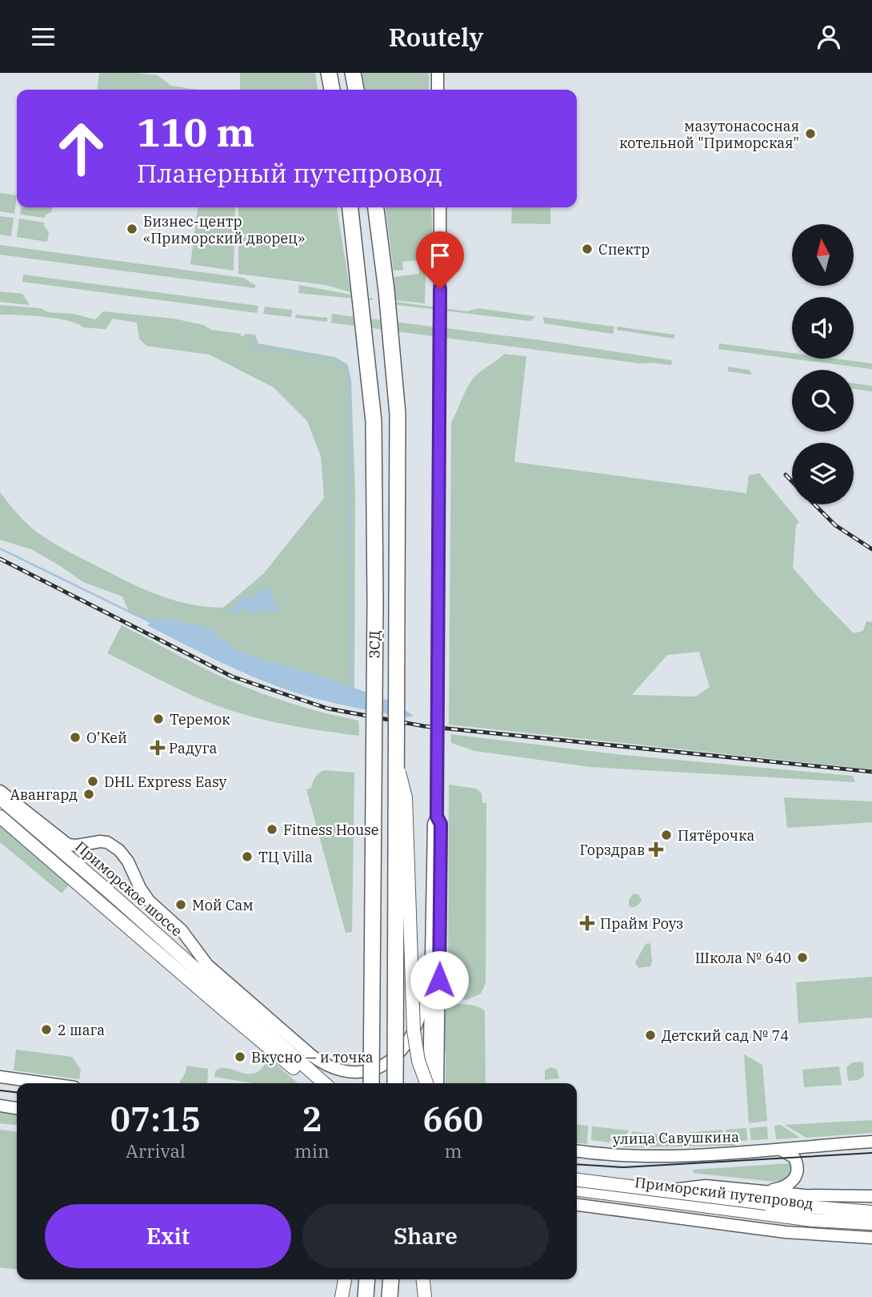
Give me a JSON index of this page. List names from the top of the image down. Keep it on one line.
{"streets":{"highway":["ЗСД"],"main road":["Приморское шоссе","улица Савушкина","Приморский путепровод"]},"places":{"other":["мазутонасосная котельной \"Приморская\"","Бизнес-центр «Приморский дворец»","Спектр","Теремок","О’Кей","DHL Express Easy","Авангард","Fitness House","Пятёрочка","ТЦ Villa","Мой Сам","Школа № 640","2 шага","Детский сад № 74","Вкусно — и точка"],"health":["Радуга","Горздрав","Прайм Роуз"]},"north":"top","page":{"header":"Routely","turn":["110 m","Планерный путепровод"],"eta":["07:15","Arrival","2","min","660","m"],"buttons":["Exit","Share"]}}
